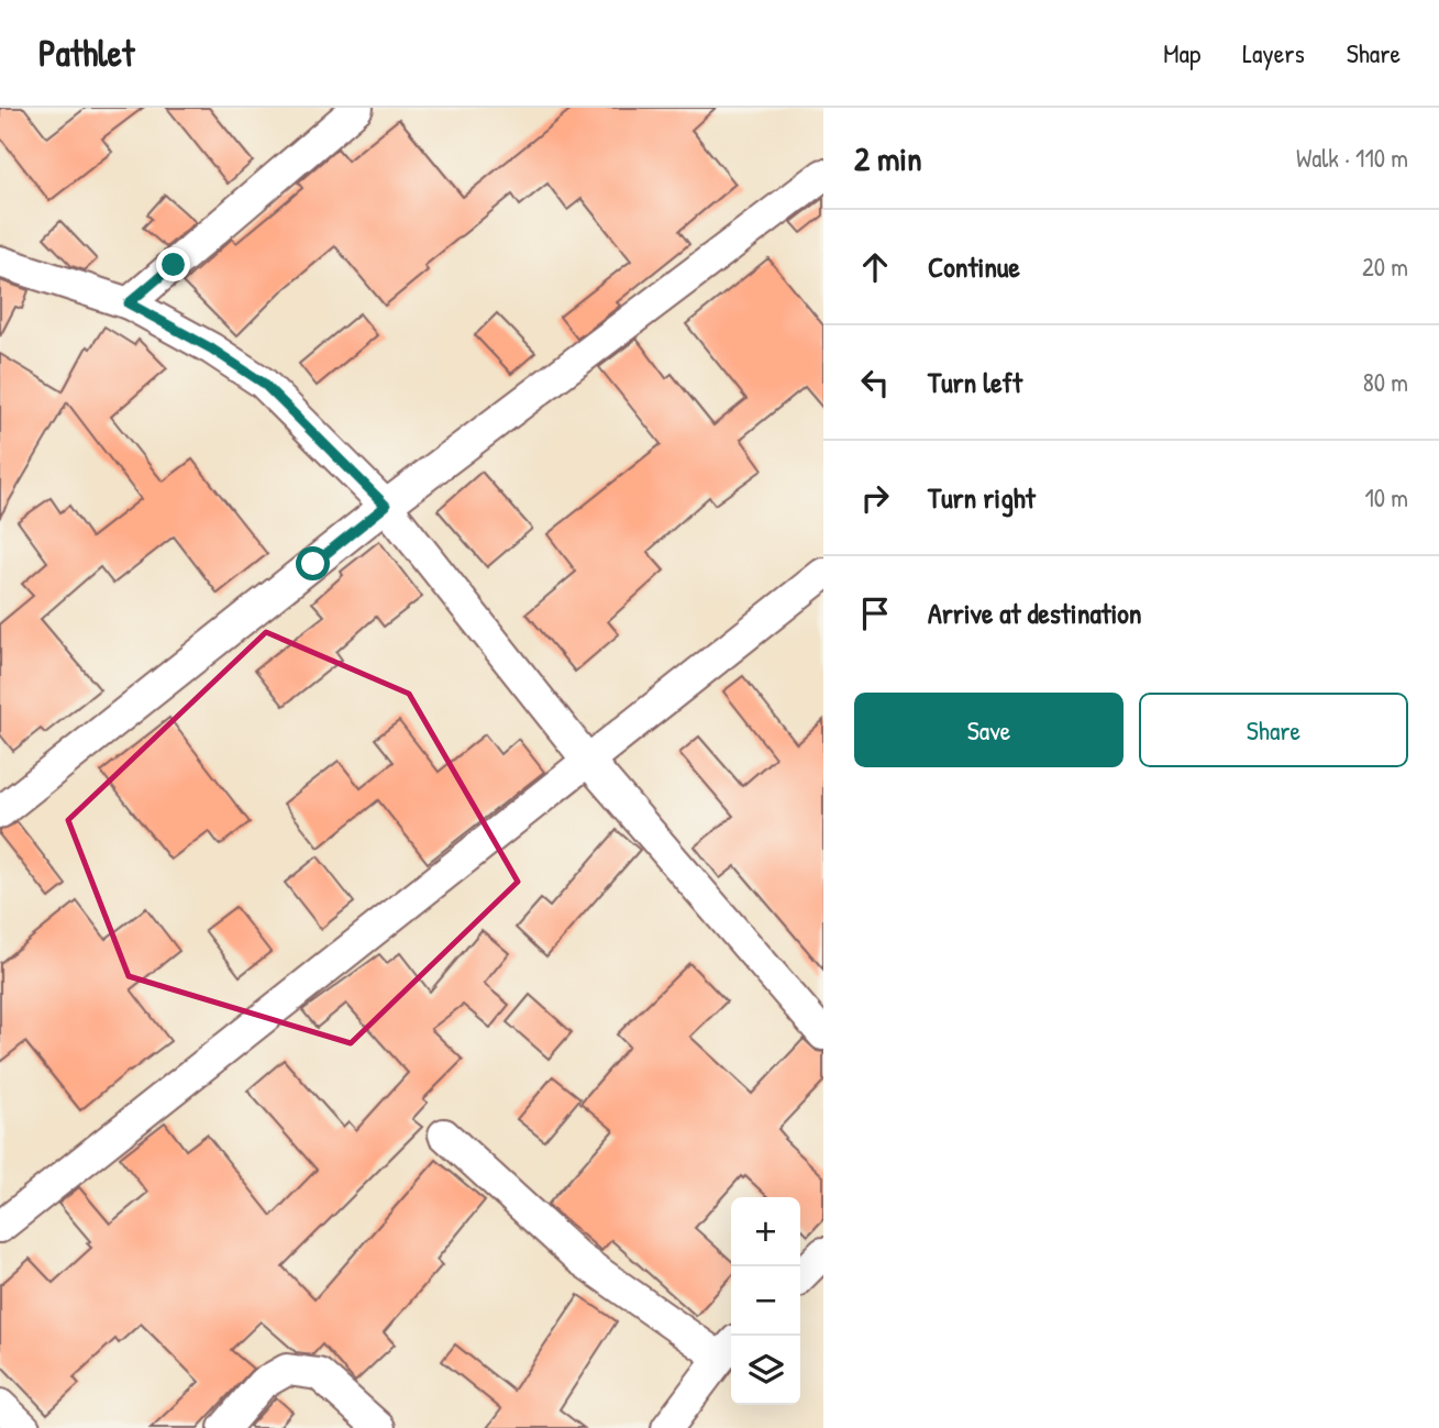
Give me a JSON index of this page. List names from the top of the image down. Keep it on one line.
{"page":{"header":"Pathlet","nav":["Map","Layers","Share"],"heading":["2 min","Walk · 110 m"],"list":[["Continue","20 m"],["Turn left","80 m"],["Turn right","10 m"],"Arrive at destination"],"buttons":["Save","Share"],"map_buttons":["+","−"]}}
